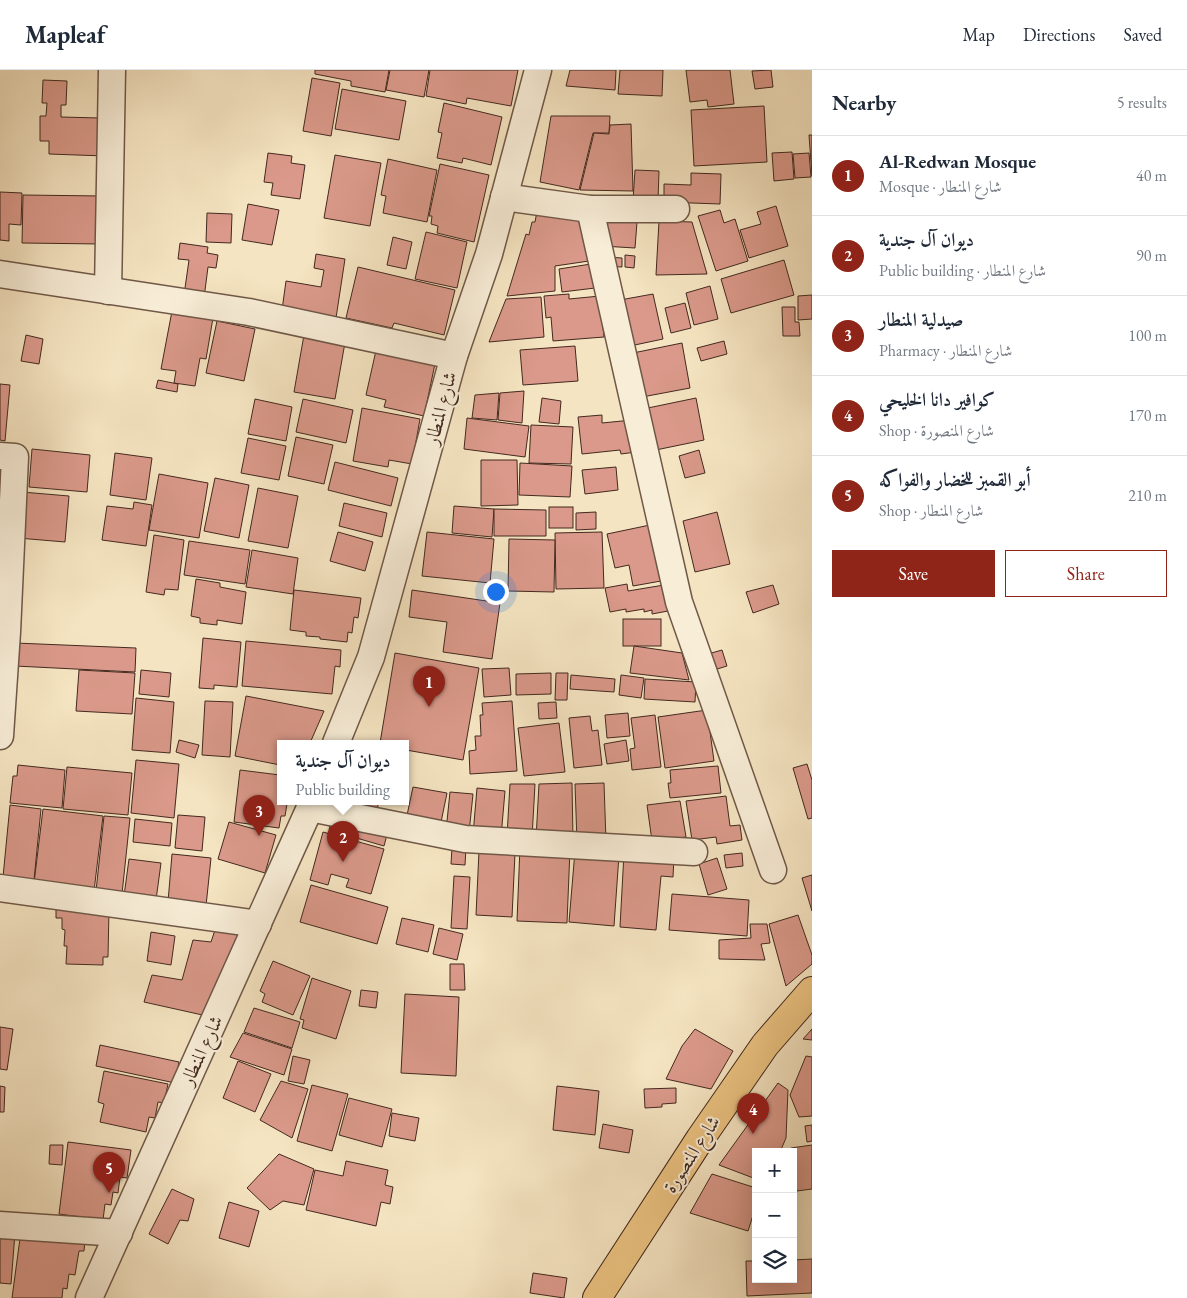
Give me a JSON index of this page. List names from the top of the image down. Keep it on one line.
{"streets":{"main road":["شارع المنصورة"],"street":["شارع المنطار"]},"page":{"header":"Mapleaf","nav":["Map","Directions","Saved"],"heading":["Nearby","5 results"],"list":[{"mark":"1","name":"Al-Redwan Mosque","note":"Mosque · شارع المنطار","value":"40 m"},{"mark":"2","name":"ديوان آل جندية","note":"Public building · شارع المنطار","value":"90 m"},{"mark":"3","name":"صيدلية المنطار","note":"Pharmacy · شارع المنطار","value":"100 m"},{"mark":"4","name":"كوافير دانا الخليحي","note":"Shop · شارع المنصورة","value":"170 m"},{"mark":"5","name":"أبو القمبز للخضار والفواكه","note":"Shop · شارع المنطار","value":"210 m"}],"buttons":["Save","Share"],"pins":["1","3","2","4","5"],"popup":["ديوان آل جندية","Public building"],"map_buttons":["+","−"]}}
